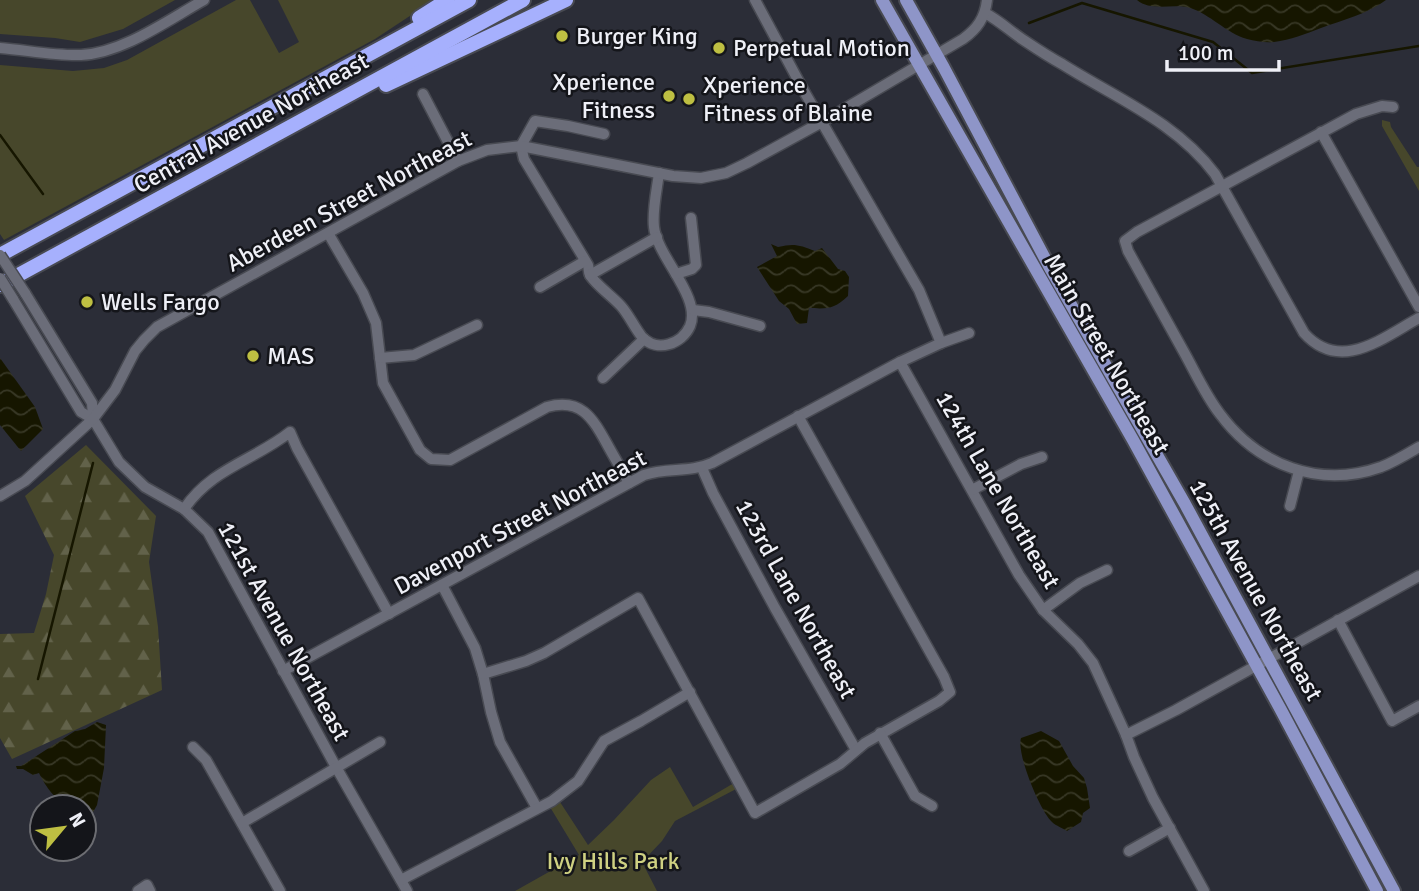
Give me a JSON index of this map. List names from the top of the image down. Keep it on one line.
{"streets":{"highway":["Central Avenue Northeast"],"main road":["Main Street Northeast","125th Avenue Northeast"],"street":["Aberdeen Street Northeast","124th Lane Northeast","Davenport Street Northeast","123rd Lane Northeast","121st Avenue Northeast"]},"crossings":[["Central Avenue Northeast","121st Avenue Northeast"],["Aberdeen Street Northeast","Main Street Northeast"],["Aberdeen Street Northeast","125th Avenue Northeast"],["Aberdeen Street Northeast","121st Avenue Northeast"],["Main Street Northeast","125th Avenue Northeast"],["124th Lane Northeast","Davenport Street Northeast"],["Davenport Street Northeast","123rd Lane Northeast"],["Davenport Street Northeast","121st Avenue Northeast"]],"parks":["Ivy Hills Park"],"places":["Burger King","Perpetual Motion","Xperience Fitness","Xperience Fitness of Blaine","Wells Fargo","MAS"],"scale_bar":"100 m","north":"top right"}
